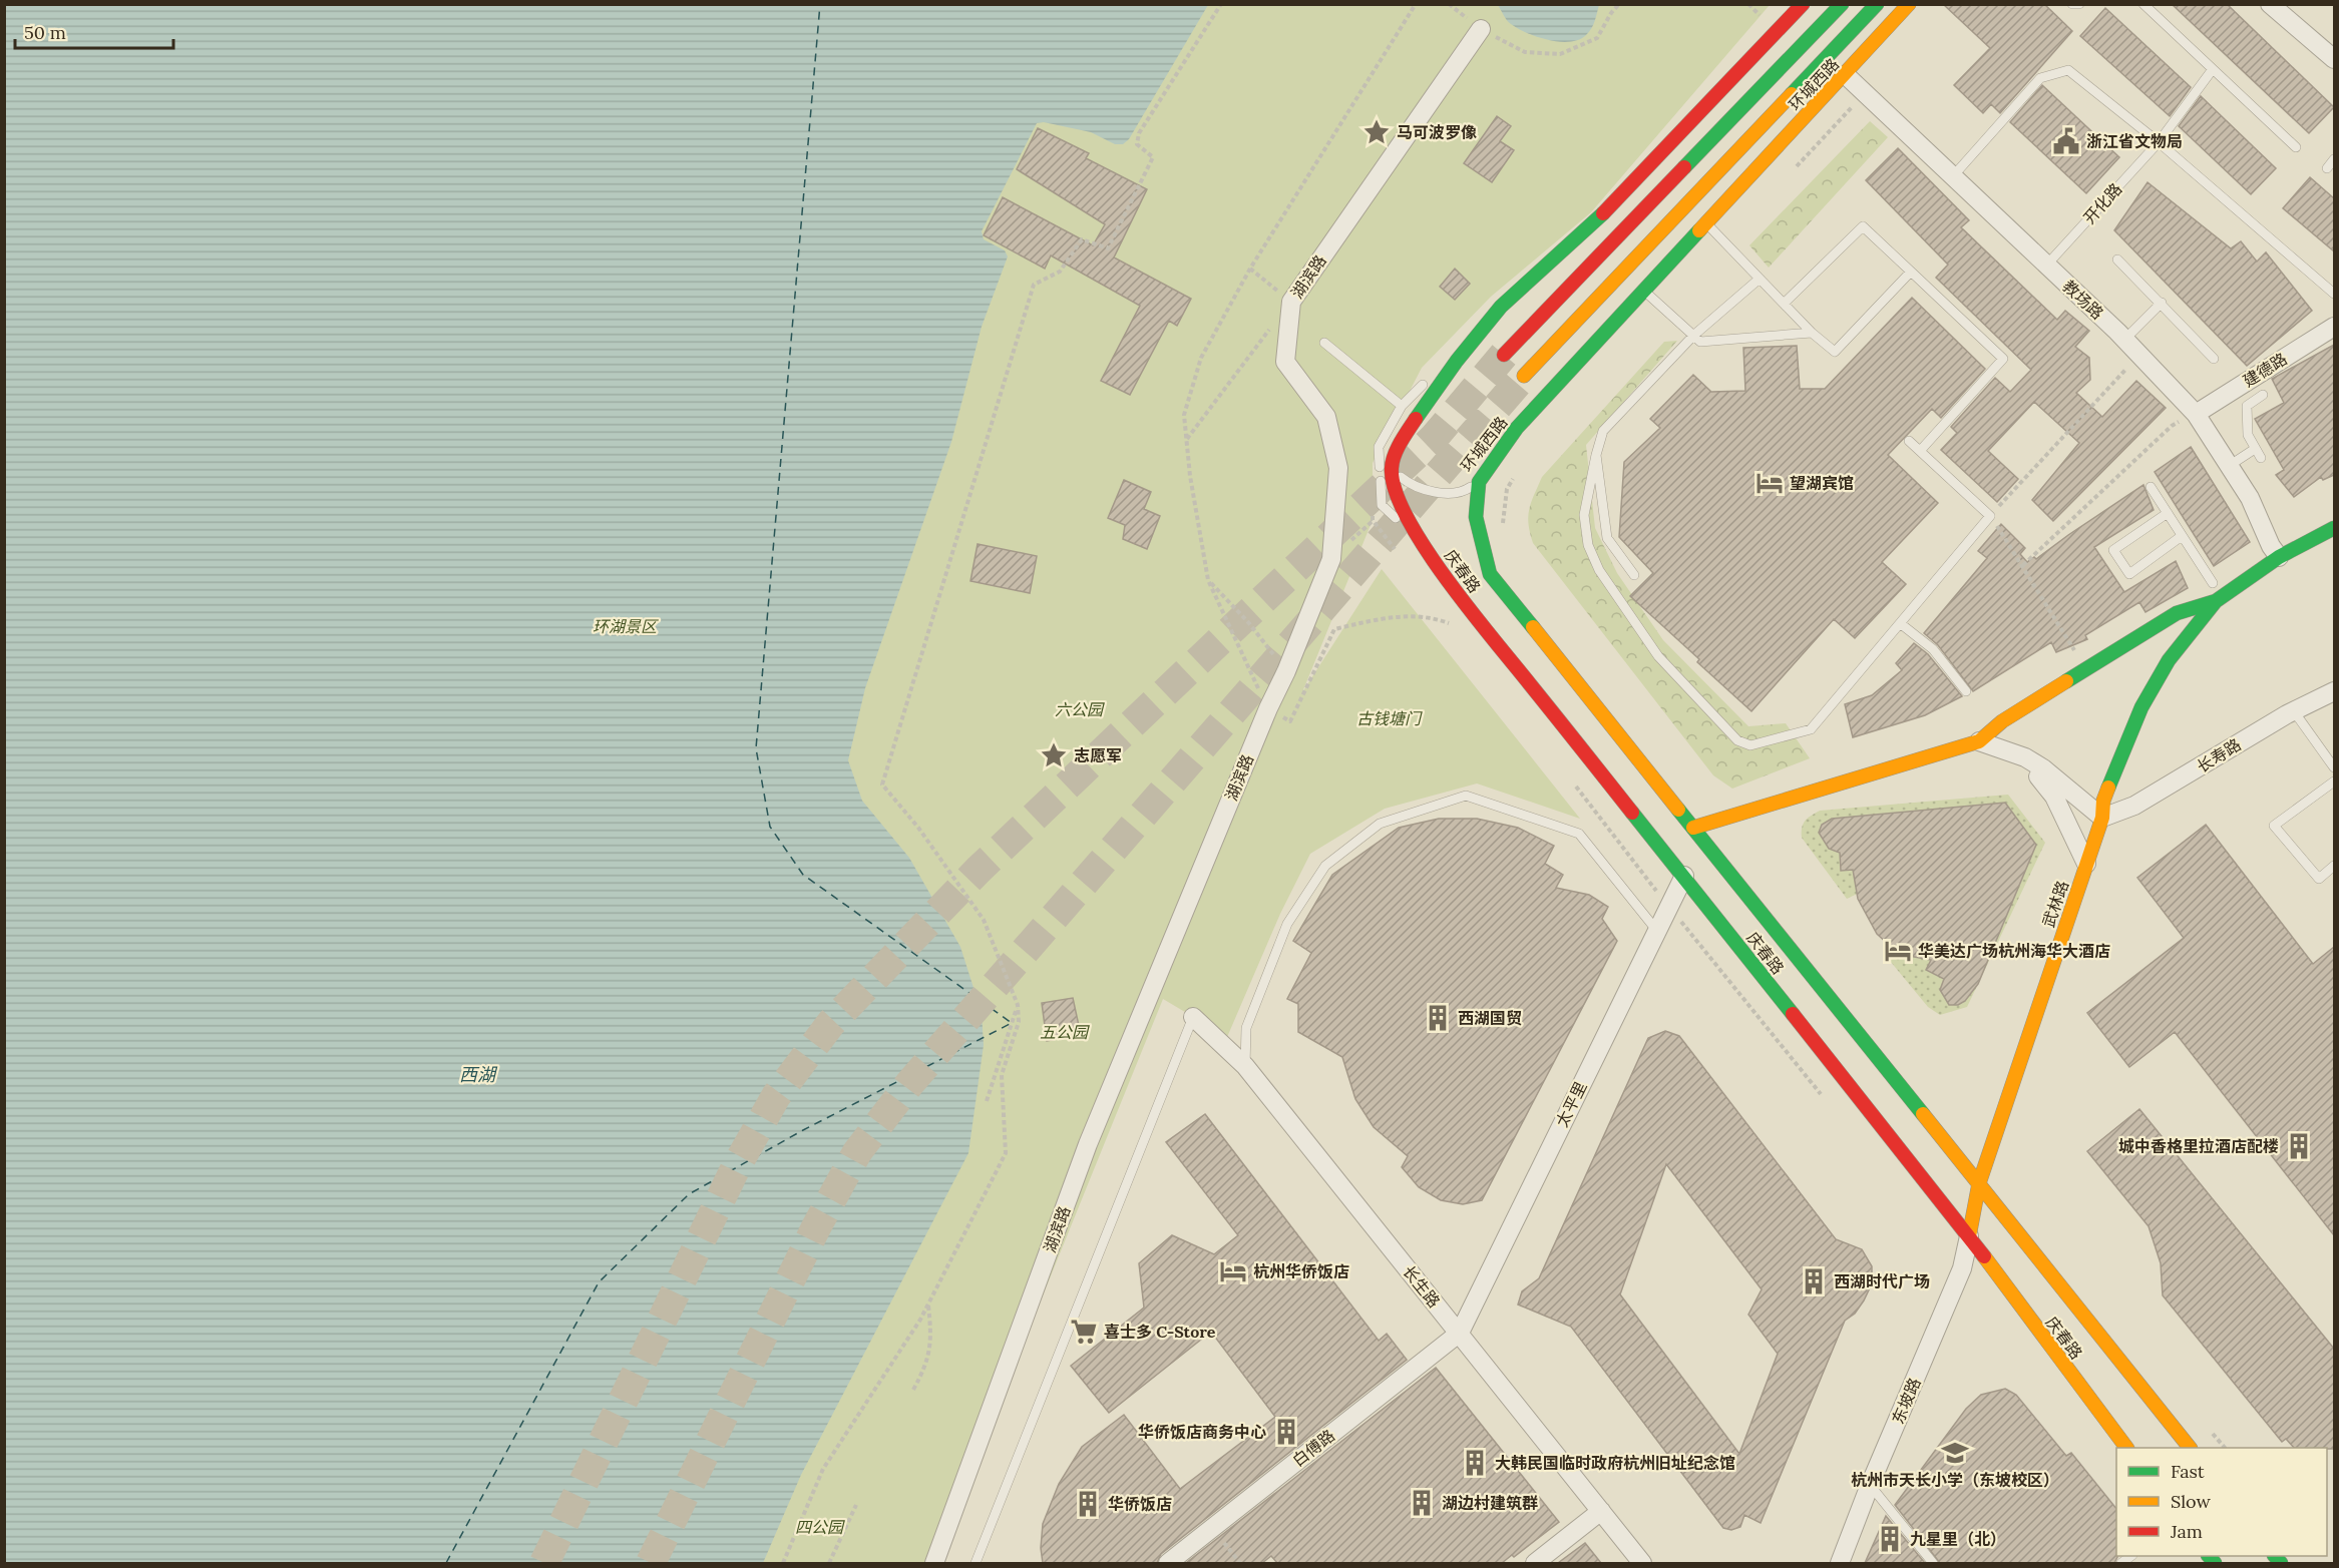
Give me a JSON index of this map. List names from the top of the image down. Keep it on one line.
{"streets":{"main road":["环城西路","庆春路","武林路"],"street":["湖滨路","教场路","建德路","长寿路","太平里","长生路","东坡路","白傅路"],"lane":["开化路"]},"crossings":[["环城西路","教场路"],["环城西路","庆春路"],["开化路","教场路"],["教场路","建德路"],["教场路","武林路"],["庆春路","武林路"],["庆春路","太平里"],["庆春路","东坡路"],["长寿路","武林路"],["武林路","东坡路"],["太平里","长生路"],["太平里","白傅路"],["长生路","白傅路"]],"water":["西湖"],"parks":["环湖景区","六公园","古钱塘门","五公园","四公园"],"places":{"place":["马可波罗像","志愿军"],"public building":["浙江省文物局"],"hotel":["望湖宾馆","华美达广场杭州海华大酒店","杭州华侨饭店"],"building":["西湖国贸","城中香格里拉酒店配楼","西湖时代广场","华侨饭店商务中心","大韩民国临时政府杭州旧址纪念馆","湖边村建筑群","华侨饭店","九星里（北）"],"supermarket":["喜士多 C-Store"],"school or university":["杭州市天长小学（东坡校区）"]},"legend":["Fast","Slow","Jam"],"scale_bar":"50 m"}
